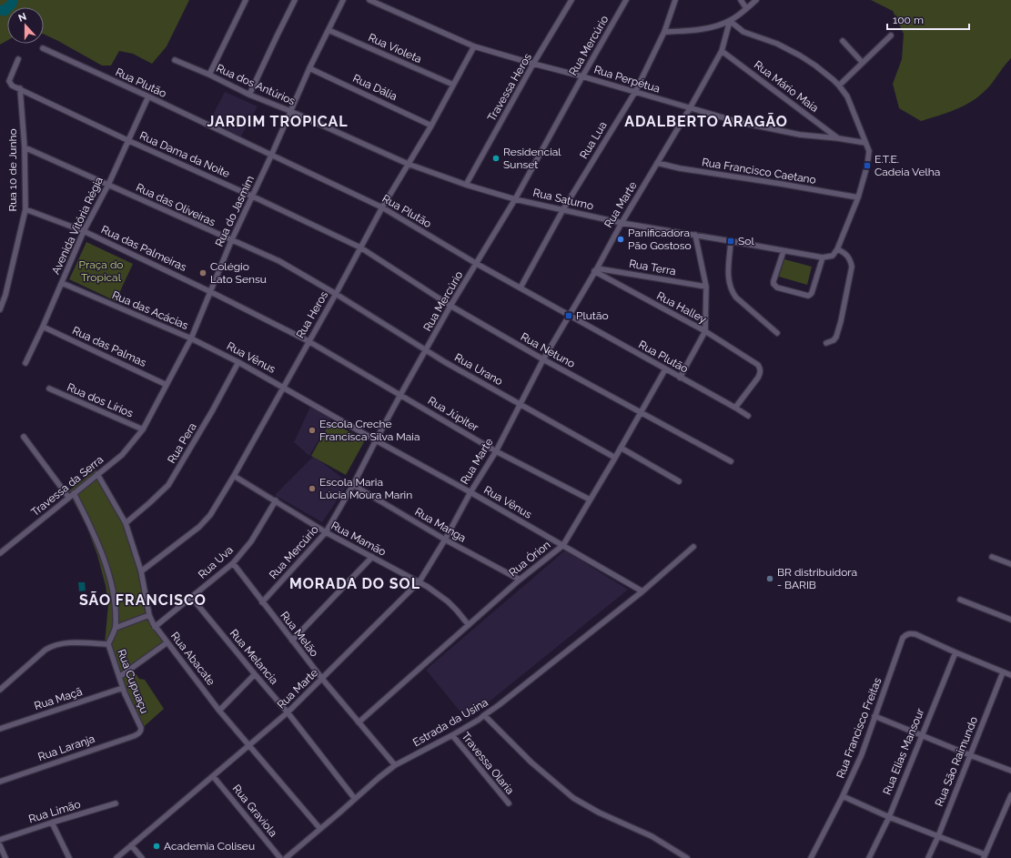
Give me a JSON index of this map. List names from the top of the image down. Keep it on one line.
{"streets":{"street":["Rua Mercúrio","Rua Violeta","Rua Perpétua","Rua Plutão","Rua dos Antúrios","Rua Mário Maia","Rua Dália","Travessa Heros","Rua Lua","Rua Dama da Noite","Rua 10 de Junho","Rua Francisco Caetano","Rua Saturno","Rua das Oliveiras","Rua Marte","Rua do Jasmim","Avenida Vitória Régia","Rua das Palmeiras","Rua Terra","Rua Halley","Rua das Acácias","Rua Heros","Rua das Palmas","Rua Netuno","Rua Vênus","Rua Urano","Rua dos Lírios","Rua Júpiter","Rua Pera","Travessa da Serra","Rua Manga","Rua Mamão","Rua Órion","Rua Uva","Rua Melão","Rua Melancia","Rua Abacate","Rua Cupuaçu","Rua Maçã","Estrada da Usina","Rua Francisco Freitas","Rua Laranja","Rua Elias Mansour","Rua São Raimundo","Travessa Olaria","Rua Graviola","Rua Limão"]},"crossings":[["Rua Mercúrio","Rua Perpétua"],["Rua Mercúrio","Rua Plutão"],["Rua Mercúrio","Rua Saturno"],["Rua Mercúrio","Rua Netuno"],["Rua Mercúrio","Rua Vênus"],["Rua Mercúrio","Rua Urano"],["Rua Mercúrio","Rua Júpiter"],["Rua Mercúrio","Rua Manga"],["Rua Mercúrio","Rua Mamão"],["Rua Mercúrio","Rua Melão"],["Rua Violeta","Rua do Jasmim"],["Rua Violeta","Rua Heros"],["Rua Perpétua","Rua Mário Maia"],["Rua Perpétua","Travessa Heros"],["Rua Perpétua","Rua Lua"],["Rua Perpétua","Rua Marte"],["Rua Perpétua","Rua Heros"],["Rua Plutão","Rua Lua"],["Rua Plutão","Rua Marte"],["Rua Plutão","Rua do Jasmim"],["Rua Plutão","Avenida Vitória Régia"],["Rua Plutão","Rua Halley"],["Rua Plutão","Rua Heros"],["Rua Plutão","Rua Órion"],["Rua dos Antúrios","Rua Saturno"],["Rua dos Antúrios","Rua do Jasmim"],["Rua dos Antúrios","Rua Heros"],["Rua Mário Maia","Rua Marte"],["Rua Dália","Rua do Jasmim"],["Rua Dália","Rua Heros"],["Travessa Heros","Rua Saturno"],["Rua Lua","Rua Saturno"],["Rua Dama da Noite","Rua 10 de Junho"],["Rua Dama da Noite","Rua do Jasmim"],["Rua Dama da Noite","Avenida Vitória Régia"],["Rua Dama da Noite","Rua Heros"],["Rua Dama da Noite","Rua Netuno"],["Rua 10 de Junho","Rua das Oliveiras"],["Rua 10 de Junho","Rua das Palmeiras"],["Rua Francisco Caetano","Rua Marte"],["Rua Saturno","Rua Marte"],["Rua Saturno","Rua Heros"],["Rua das Oliveiras","Rua do Jasmim"],["Rua das Oliveiras","Avenida Vitória Régia"],["Rua das Oliveiras","Rua Heros"],["Rua das Oliveiras","Rua Urano"],["Rua Marte","Rua Terra"],["Rua Marte","Rua Halley"],["Rua Marte","Rua Netuno"],["Rua Marte","Rua Vênus"],["Rua Marte","Rua Urano"],["Rua Marte","Rua Júpiter"],["Rua Marte","Rua Manga"],["Rua Marte","Rua Mamão"],["Rua Marte","Rua Melão"],["Rua Marte","Rua Melancia"],["Rua Marte","Rua Abacate"],["Rua Marte","Rua Graviola"],["Rua do Jasmim","Rua das Palmeiras"],["Rua do Jasmim","Rua das Acácias"],["Rua do Jasmim","Rua das Palmas"],["Rua do Jasmim","Rua Vênus"],["Rua do Jasmim","Rua dos Lírios"],["Rua do Jasmim","Travessa da Serra"],["Avenida Vitória Régia","Rua das Palmeiras"],["Avenida Vitória Régia","Rua das Acácias"],["Avenida Vitória Régia","Rua das Palmas"],["Rua das Palmeiras","Rua Heros"],["Rua das Palmeiras","Rua Júpiter"],["Rua Terra","Rua Halley"],["Rua das Acácias","Rua Vênus"],["Rua Heros","Rua Netuno"],["Rua Heros","Rua Vênus"],["Rua Heros","Rua Urano"],["Rua Heros","Rua Júpiter"],["Rua Heros","Rua Mamão"],["Rua Heros","Rua Abacate"],["Rua Netuno","Rua Órion"],["Rua Vênus","Rua Pera"],["Rua Vênus","Rua Órion"],["Rua Vênus","Estrada da Usina"],["Rua Urano","Rua Órion"],["Rua dos Lírios","Travessa da Serra"],["Rua Júpiter","Rua Órion"],["Rua Pera","Rua Abacate"],["Travessa da Serra","Rua Abacate"],["Travessa da Serra","Rua Cupuaçu"],["Rua Manga","Rua Órion"],["Rua Mamão","Rua Órion"],["Rua Mamão","Rua Uva"],["Rua Órion","Rua Melão"],["Rua Uva","Rua Melão"],["Rua Uva","Rua Melancia"],["Rua Uva","Rua Abacate"],["Rua Melão","Estrada da Usina"],["Rua Melancia","Estrada da Usina"],["Rua Abacate","Estrada da Usina"],["Rua Cupuaçu","Rua Maçã"],["Rua Cupuaçu","Rua Laranja"],["Estrada da Usina","Travessa Olaria"],["Rua Francisco Freitas","Rua Elias Mansour"]],"districts":["JARDIM TROPICAL","ADALBERTO ARAGÃO","MORADA DO SOL","SÃO FRANCISCO"],"parks":["Praça do Tropical"],"places":{"other":["Residencial Sunset","Panificadora Pão Gostoso","Colégio Lato Sensu","Escola Creche Francisca Silva Maia","Escola Maria Lúcia Moura Marin","BR distribuidora - BARIB","Academia Coliseu"],"transit":["E.T.E. Cadeia Velha","Sol","Plutão"]},"scale_bar":"100 m","north":"top"}
